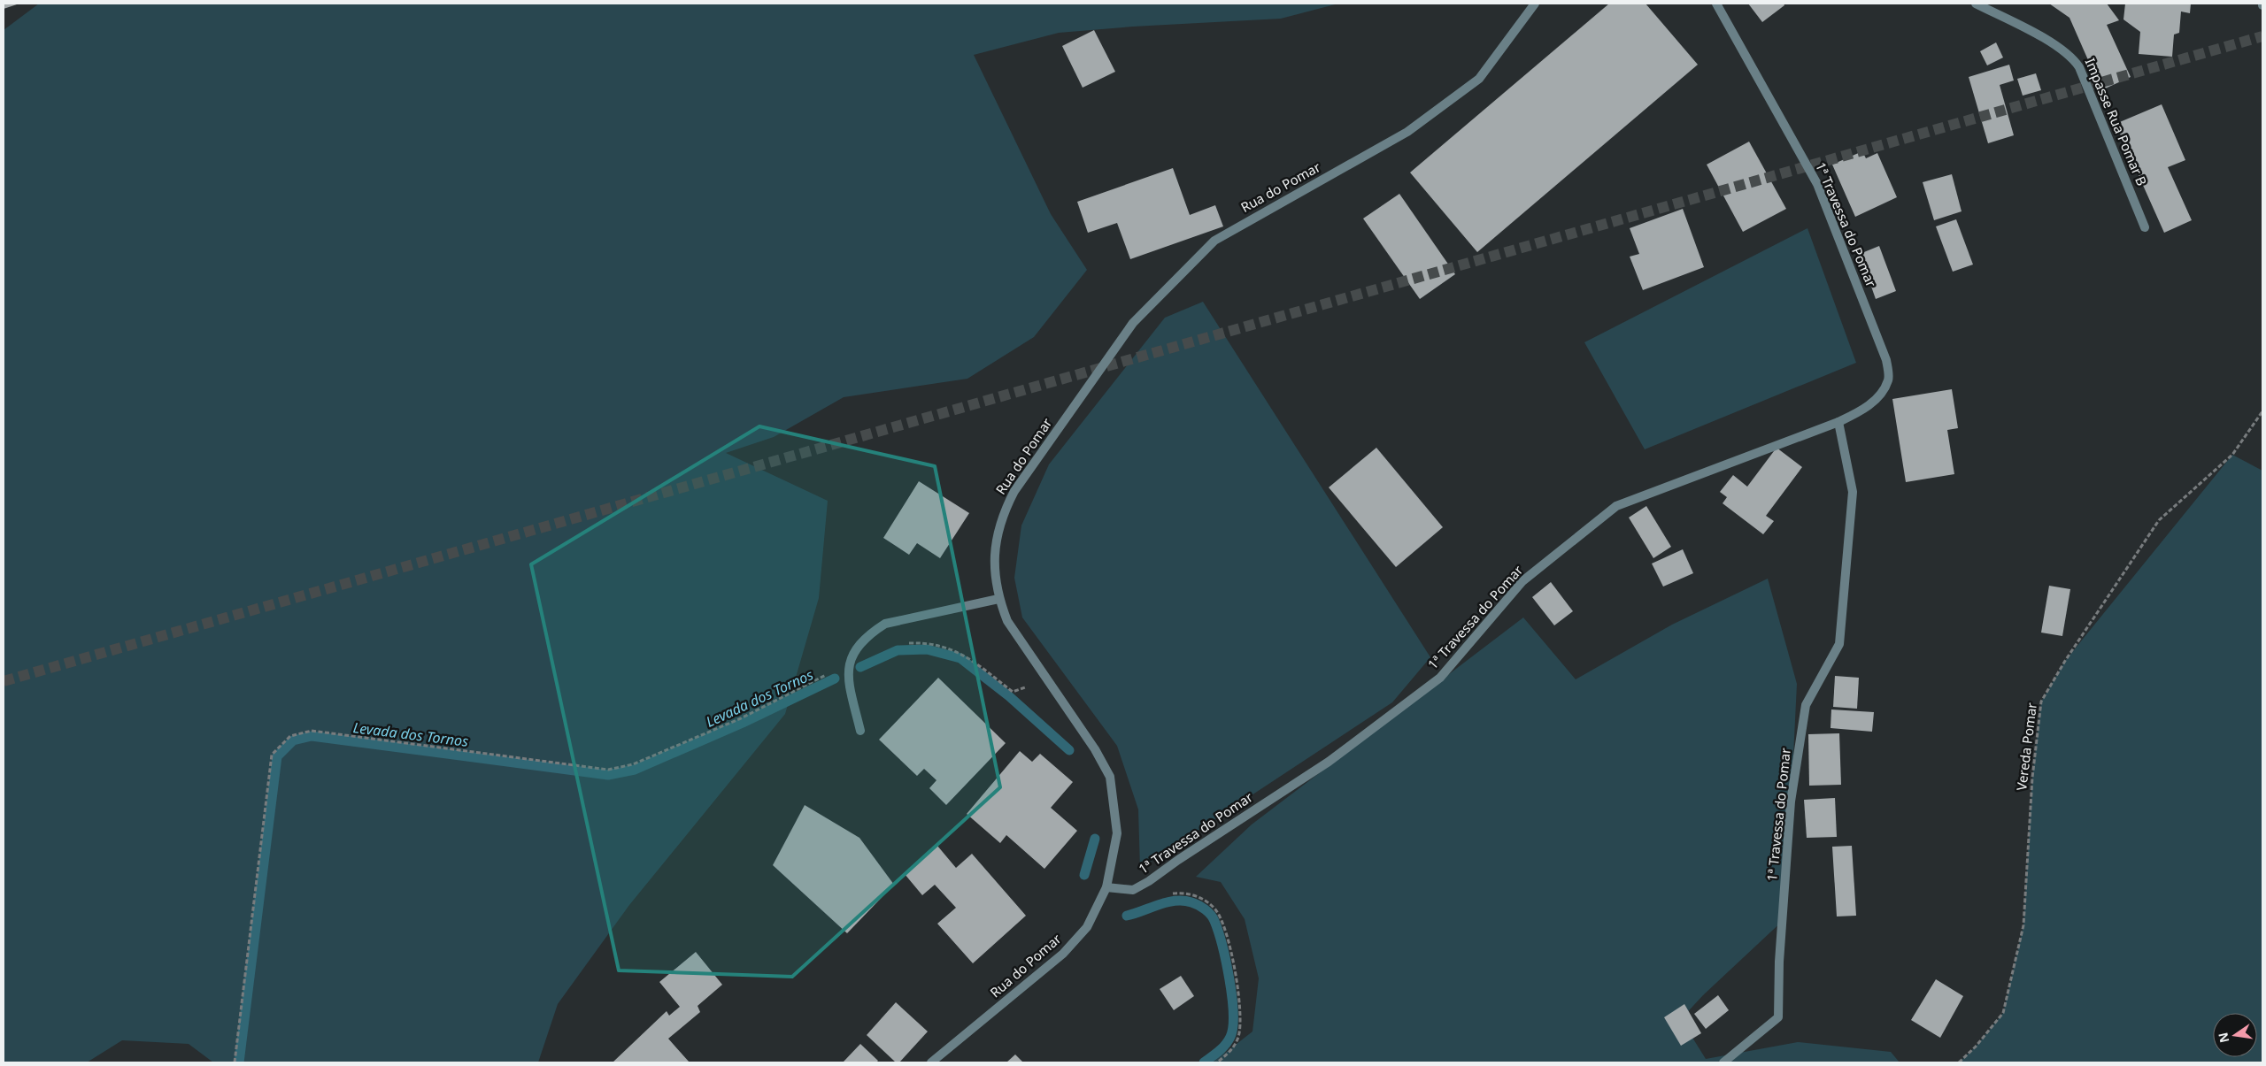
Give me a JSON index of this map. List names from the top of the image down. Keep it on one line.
{"streets":{"street":["Impasse Rua Pomar B","Rua do Pomar","1ª Travessa do Pomar"],"path":["Vereda Pomar"]},"crossings":[["Rua do Pomar","1ª Travessa do Pomar"]],"water":["Levada dos Tornos"],"north":"left"}
